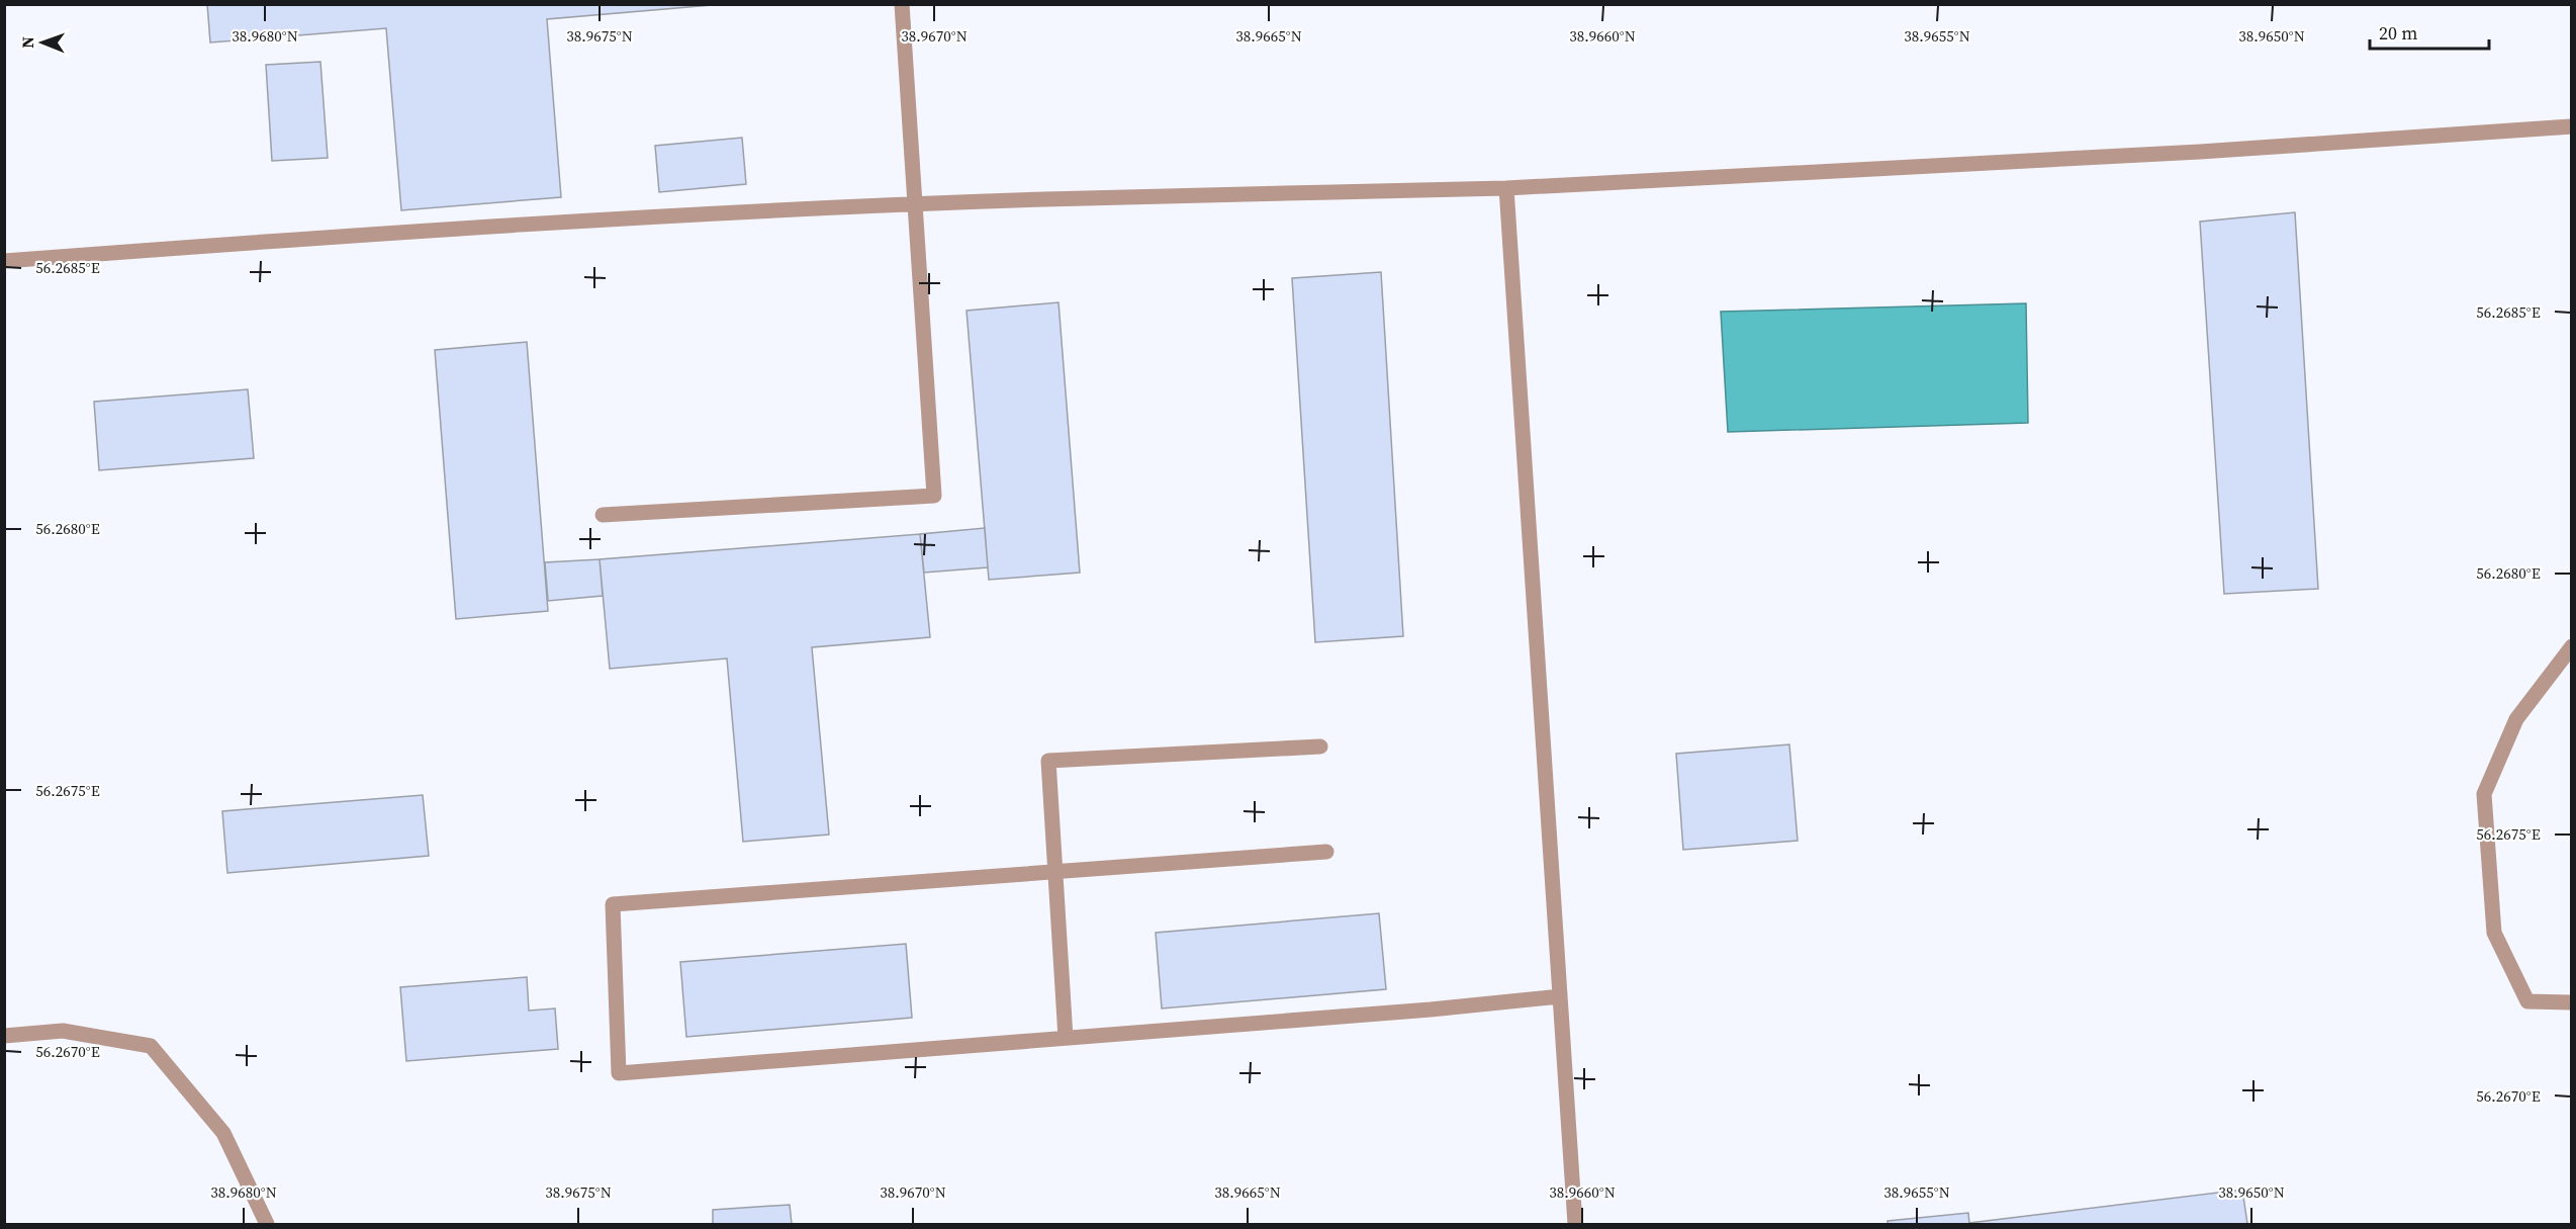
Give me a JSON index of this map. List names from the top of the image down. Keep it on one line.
{"scale_bar":"20 m","north":"left","coordinates":["38.9680°N","38.9675°N","38.9670°N","38.9665°N","38.9660°N","38.9655°N","38.9650°N","56.2685°E","56.2680°E","56.2675°E","56.2670°E"]}
